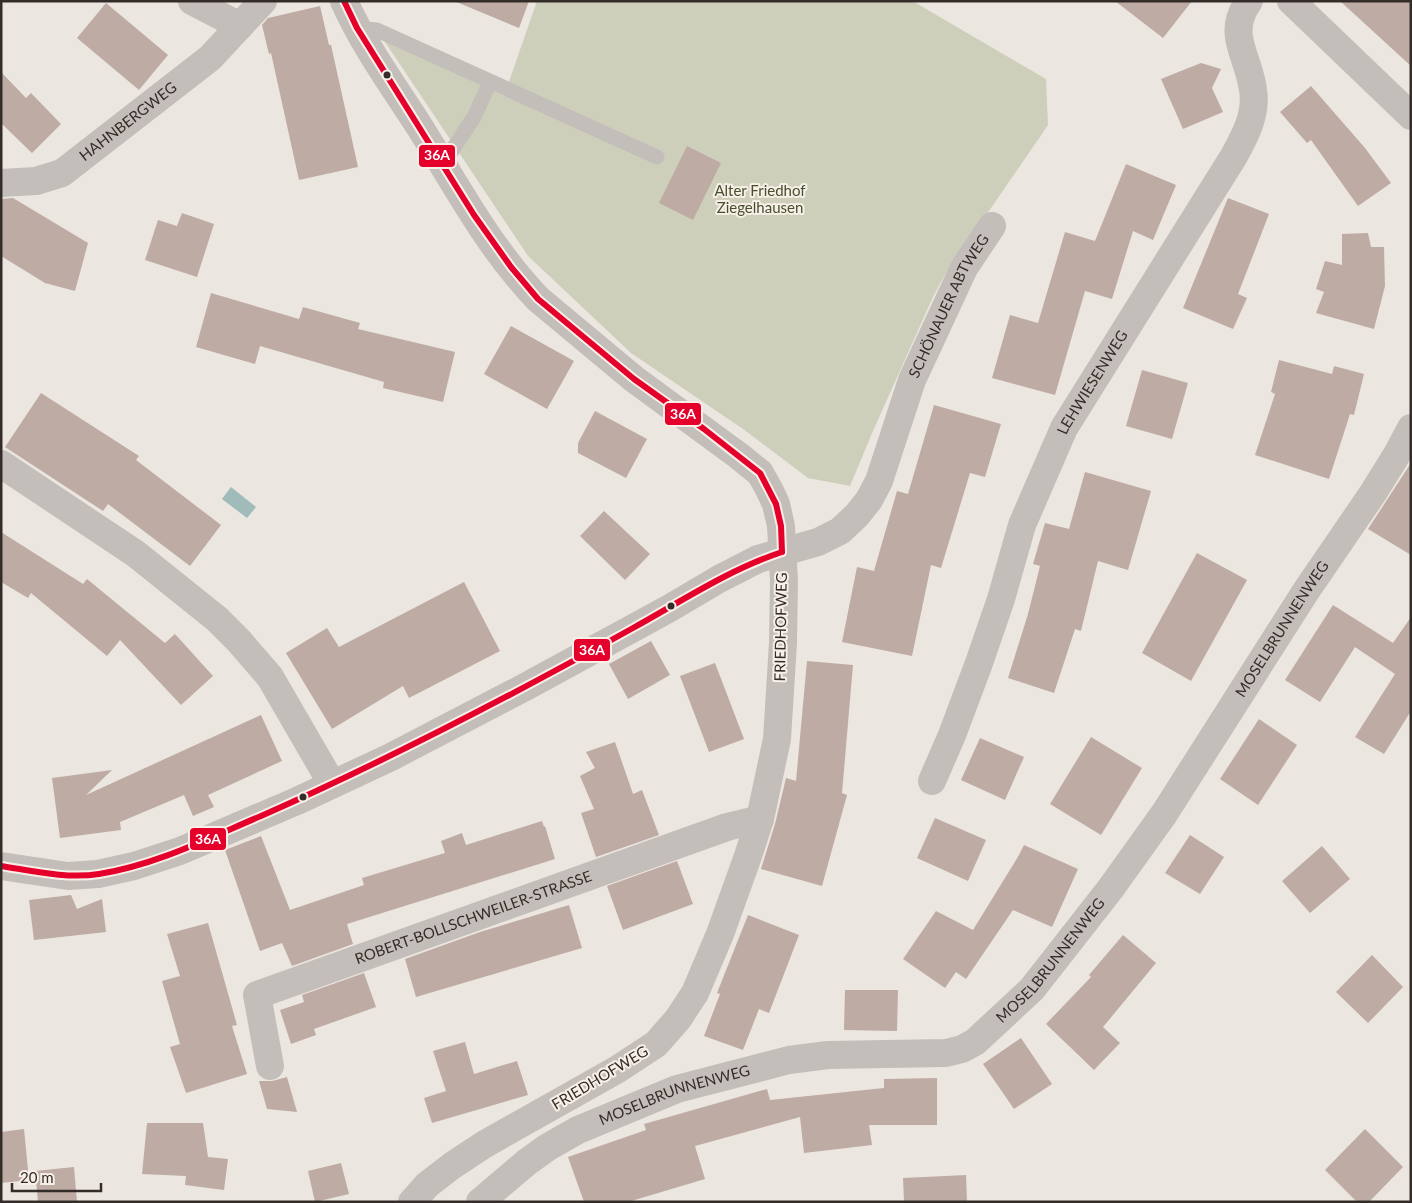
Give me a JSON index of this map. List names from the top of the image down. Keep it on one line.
{"streets":{"street":["HAHNBERGWEG","SCHÖNAUER ABTWEG","LEHWIESENWEG","FRIEDHOFWEG","MOSELBRUNNENWEG","ROBERT-BOLLSCHWEILER-STRASSE"]},"crossings":[["SCHÖNAUER ABTWEG","FRIEDHOFWEG"],["FRIEDHOFWEG","ROBERT-BOLLSCHWEILER-STRASSE"]],"parks":["Alter Friedhof Ziegelhausen"],"lines":["transit line 36A"],"scale_bar":"20 m"}
